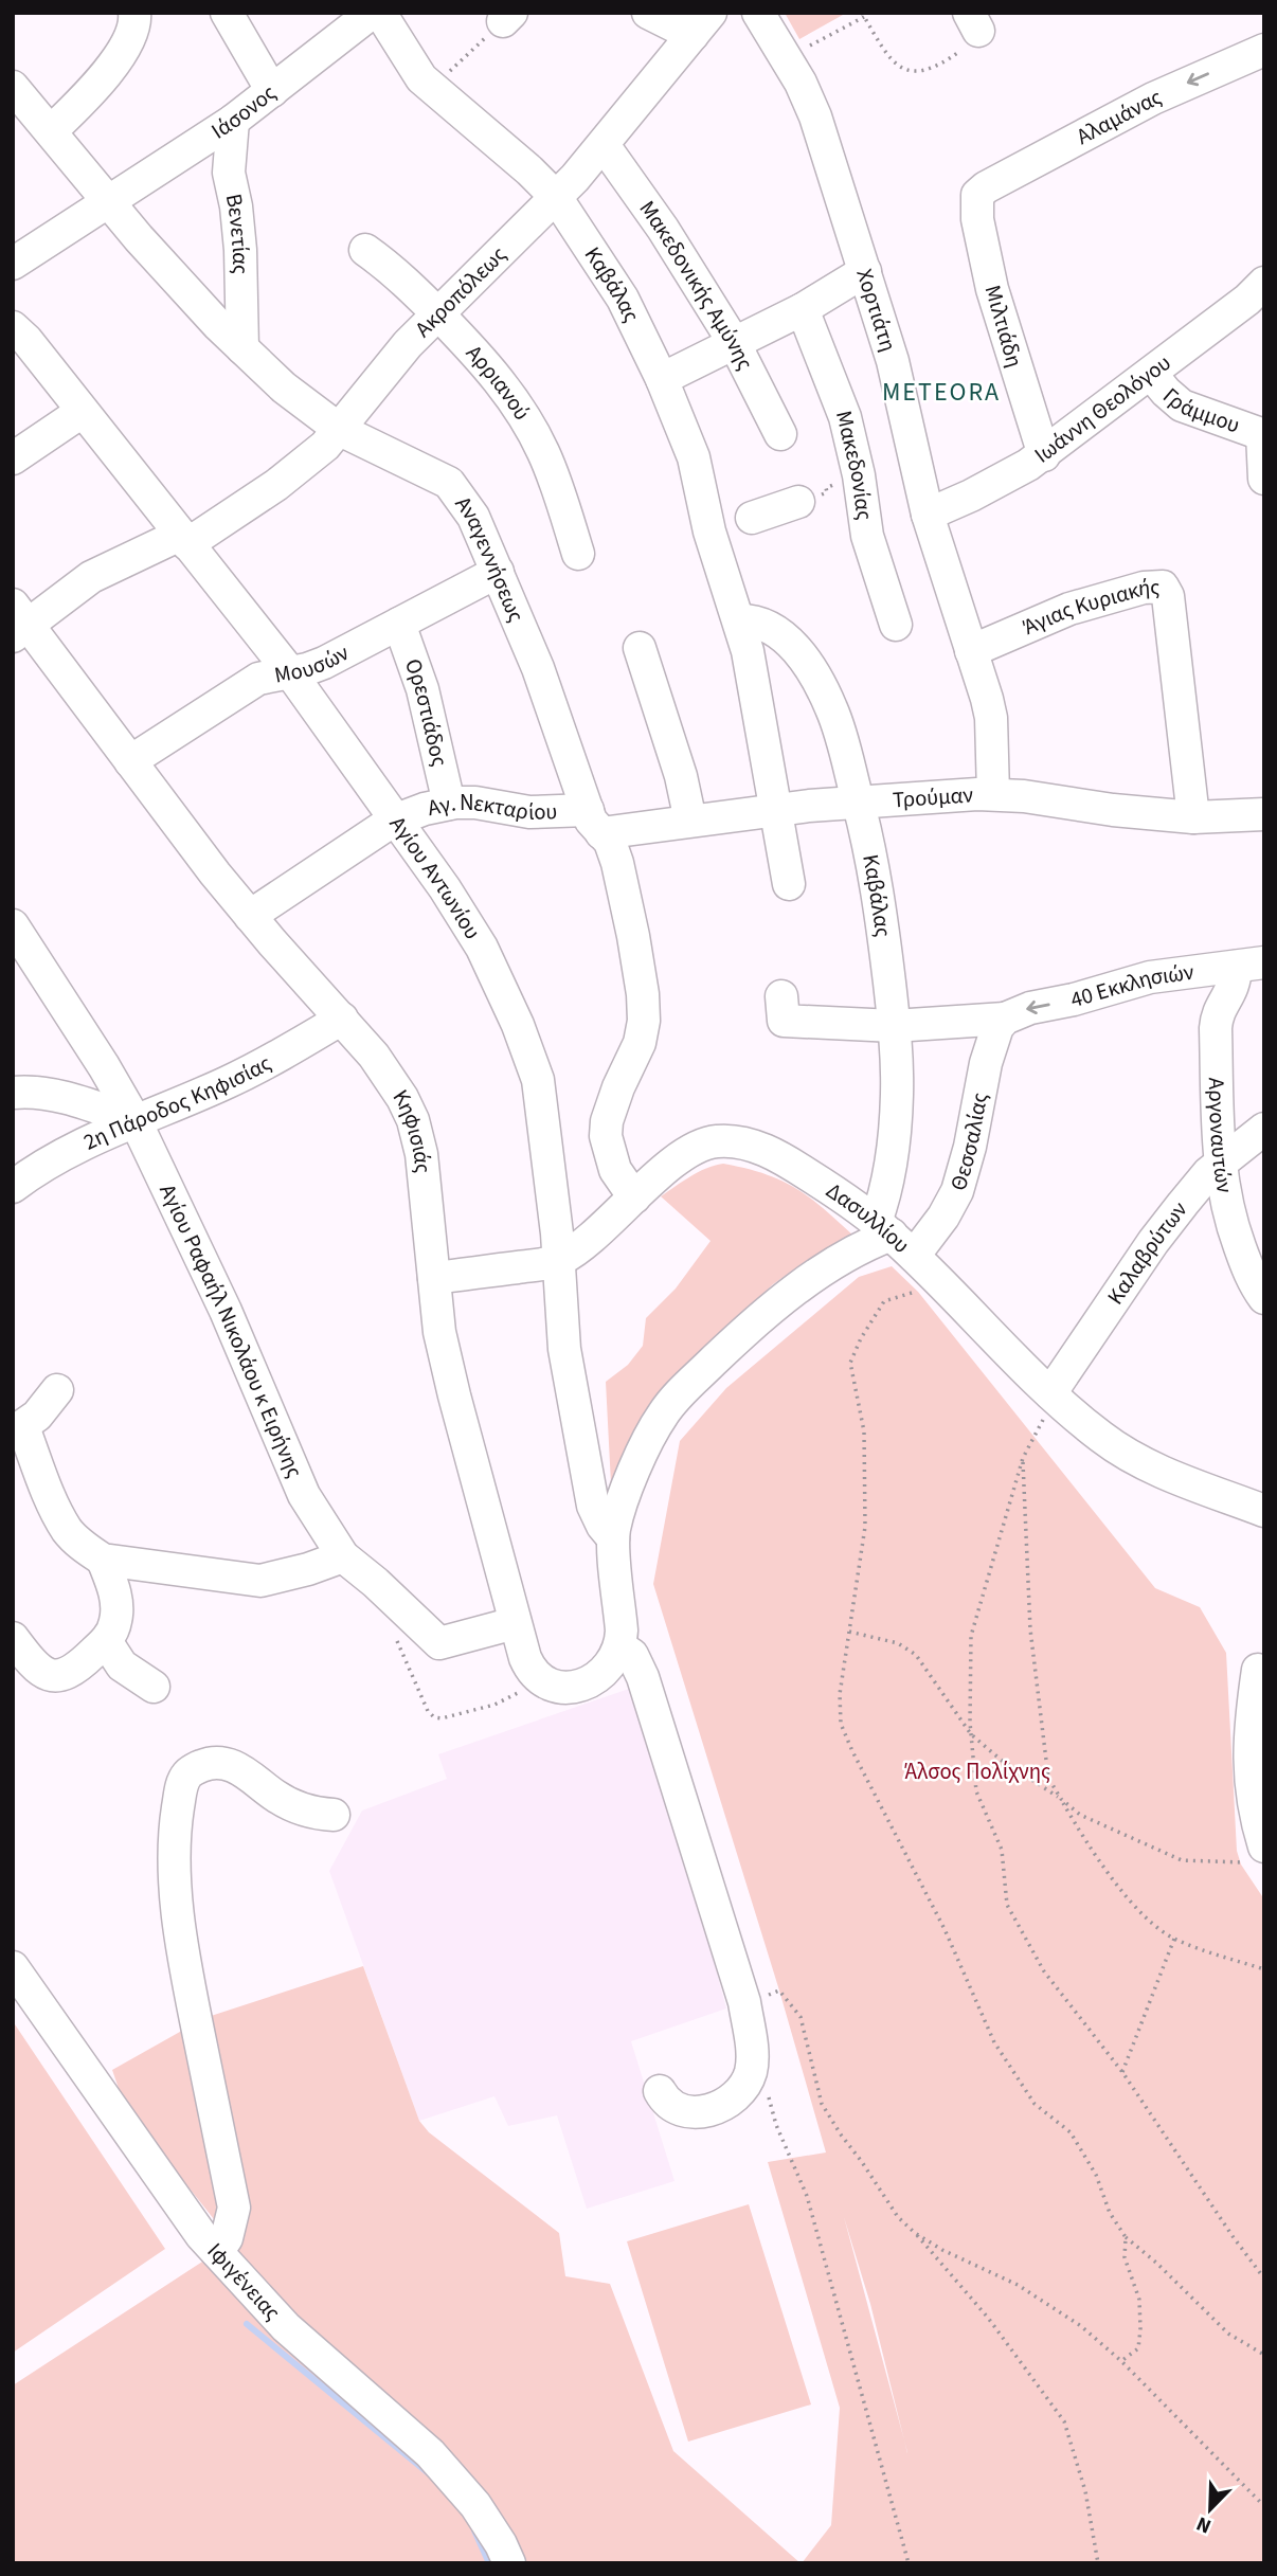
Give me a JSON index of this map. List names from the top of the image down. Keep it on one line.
{"streets":{"street":["Ιάσονος","Αλαμάνας","Βενετίας","Καβάλας","Μακεδονικής Αμύνης","Ακροπόλεως","Χορτιάτη","Μιλτιάδη","Αρριανού","Γράμμου","Ιωάννη Θεολόγου","Μακεδονίας","Αναγεννήσεως","Άγιας Κυριακής","Μουσών","Ορεστιάδος","Τρούμαν","Αγ. Νεκταρίου","Αγίου Αντωνίου","40 Εκκλησιών","2η Πάροδος Κηφισίας","Κηφισιάς","Αργοναυτών","Θεσσαλίας","Δασυλλίου","Καλαβρύτων","Αγίου Ραφαήλ Νικολάου κ Ειρήνης","Ιφιγένειας"]},"crossings":[["Ιάσονος","Βενετίας"],["Ιάσονος","Αναγεννήσεως"],["Αλαμάνας","Μιλτιάδη"],["Βενετίας","Αναγεννήσεως"],["Καβάλας","Ακροπόλεως"],["Καβάλας","Τρούμαν"],["Καβάλας","40 Εκκλησιών"],["Καβάλας","Θεσσαλίας"],["Καβάλας","Δασυλλίου"],["Μακεδονικής Αμύνης","Ακροπόλεως"],["Ακροπόλεως","Αρριανού"],["Ακροπόλεως","Αναγεννήσεως"],["Ακροπόλεως","Αγίου Αντωνίου"],["Ακροπόλεως","Κηφισιάς"],["Χορτιάτη","Ιωάννη Θεολόγου"],["Χορτιάτη","Άγιας Κυριακής"],["Χορτιάτη","Τρούμαν"],["Μιλτιάδη","Ιωάννη Θεολόγου"],["Γράμμου","Ιωάννη Θεολόγου"],["Αναγεννήσεως","Μουσών"],["Αναγεννήσεως","Τρούμαν"],["Αναγεννήσεως","Αγ. Νεκταρίου"],["Αναγεννήσεως","Δασυλλίου"],["Άγιας Κυριακής","Τρούμαν"],["Μουσών","Ορεστιάδος"],["Μουσών","Αγίου Αντωνίου"],["Μουσών","Κηφισιάς"],["Ορεστιάδος","Αγ. Νεκταρίου"],["Τρούμαν","Αγ. Νεκταρίου"],["Αγ. Νεκταρίου","Αγίου Αντωνίου"],["Αγ. Νεκταρίου","Κηφισιάς"],["Αγίου Αντωνίου","Δασυλλίου"],["40 Εκκλησιών","Αργοναυτών"],["40 Εκκλησιών","Θεσσαλίας"],["2η Πάροδος Κηφισίας","Κηφισιάς"],["2η Πάροδος Κηφισίας","Αγίου Ραφαήλ Νικολάου κ Ειρήνης"],["Κηφισιάς","Αγίου Ραφαήλ Νικολάου κ Ειρήνης"],["Αργοναυτών","Καλαβρύτων"],["Θεσσαλίας","Δασυλλίου"],["Δασυλλίου","Καλαβρύτων"]],"one_way":["Αλαμάνας","40 Εκκλησιών"],"districts":["METEORA"],"parks":["Άλσος Πολίχνης"],"north":"bottom left"}
